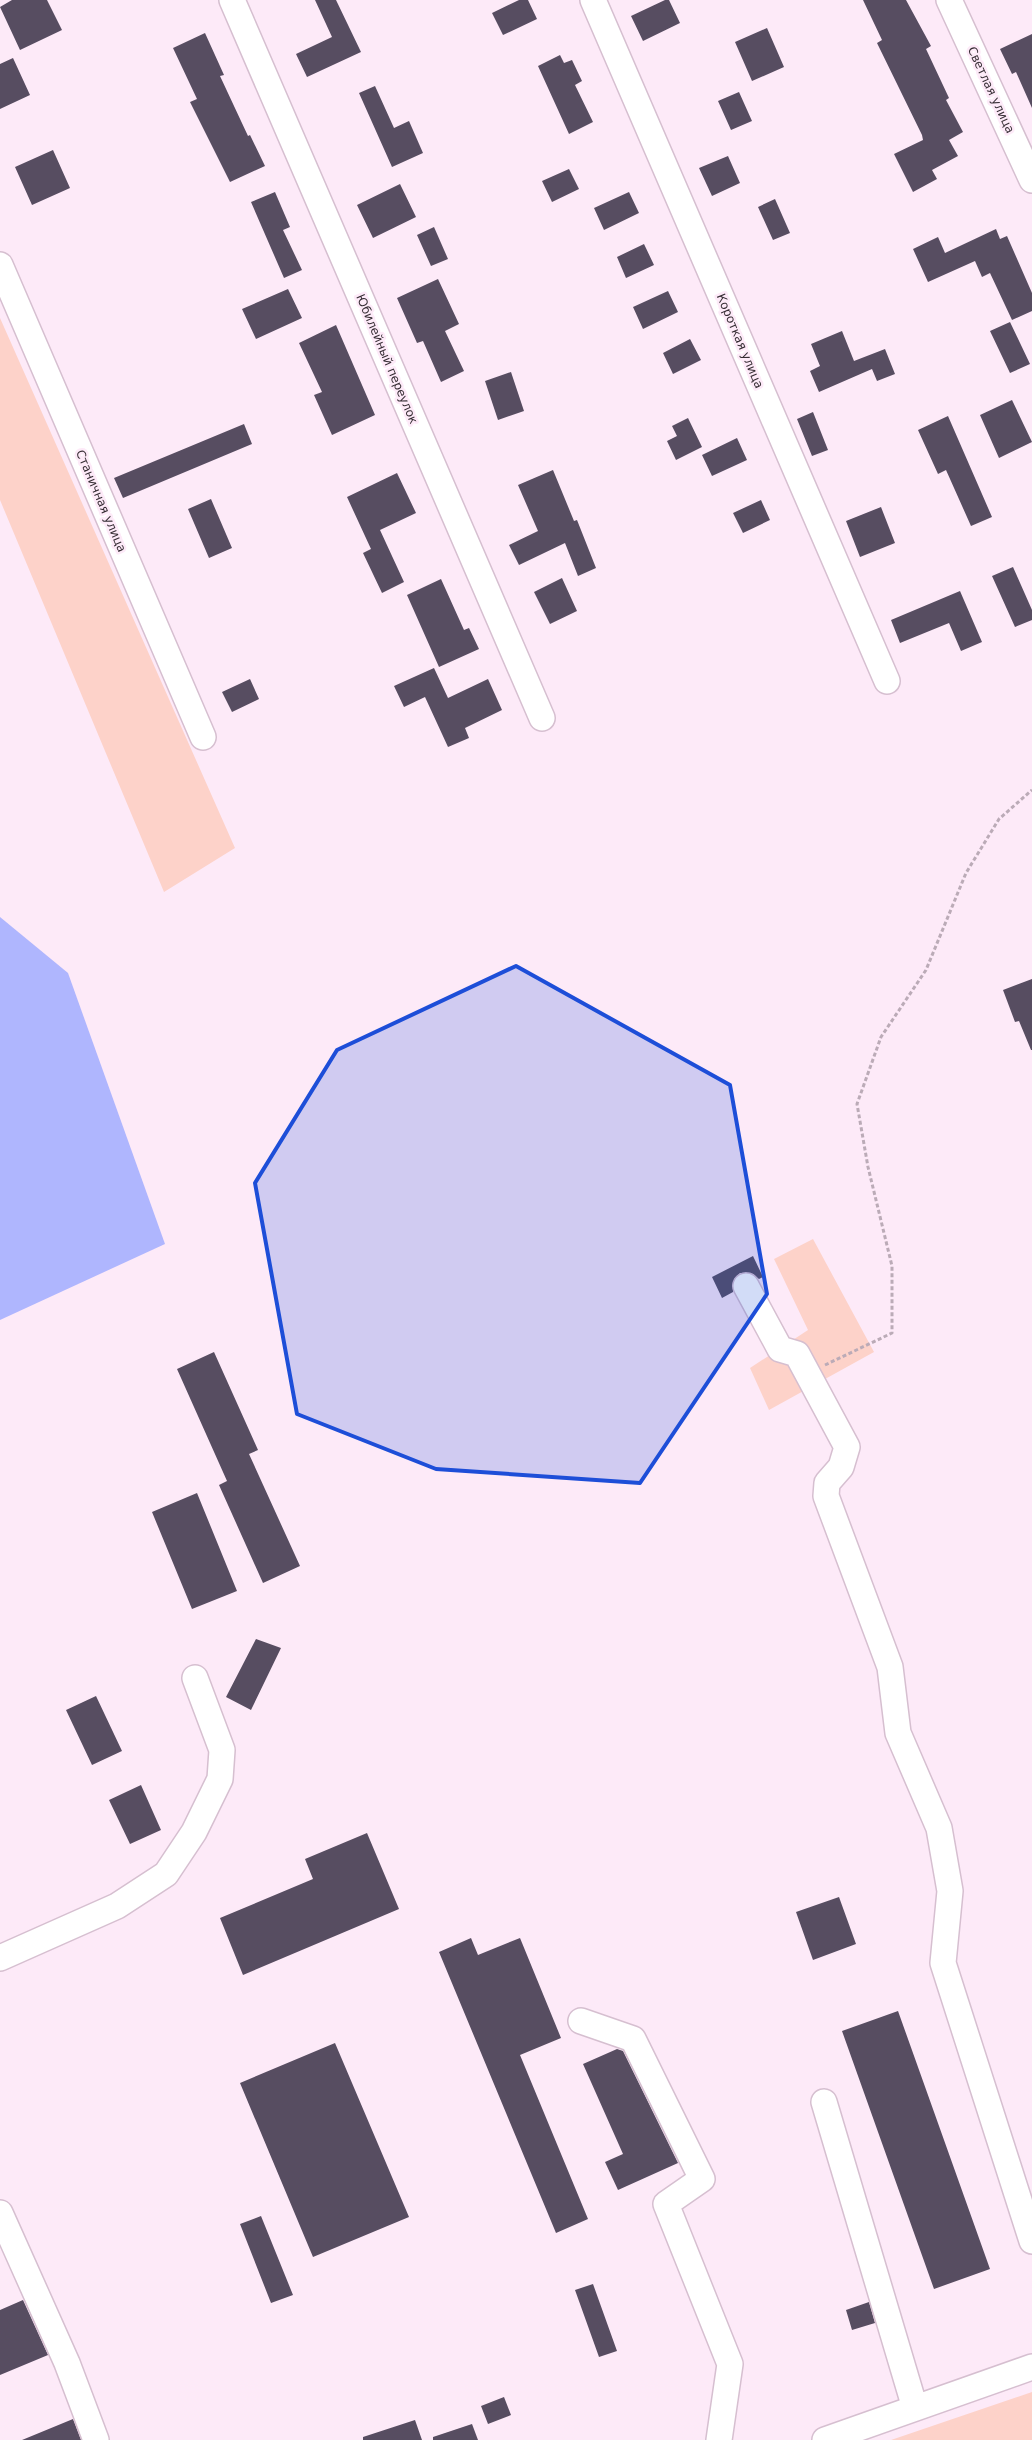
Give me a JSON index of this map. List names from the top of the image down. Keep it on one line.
{"streets":{"street":["Светлая улица","Короткая улица","Юбилейный переулок","Станичная улица"]}}
